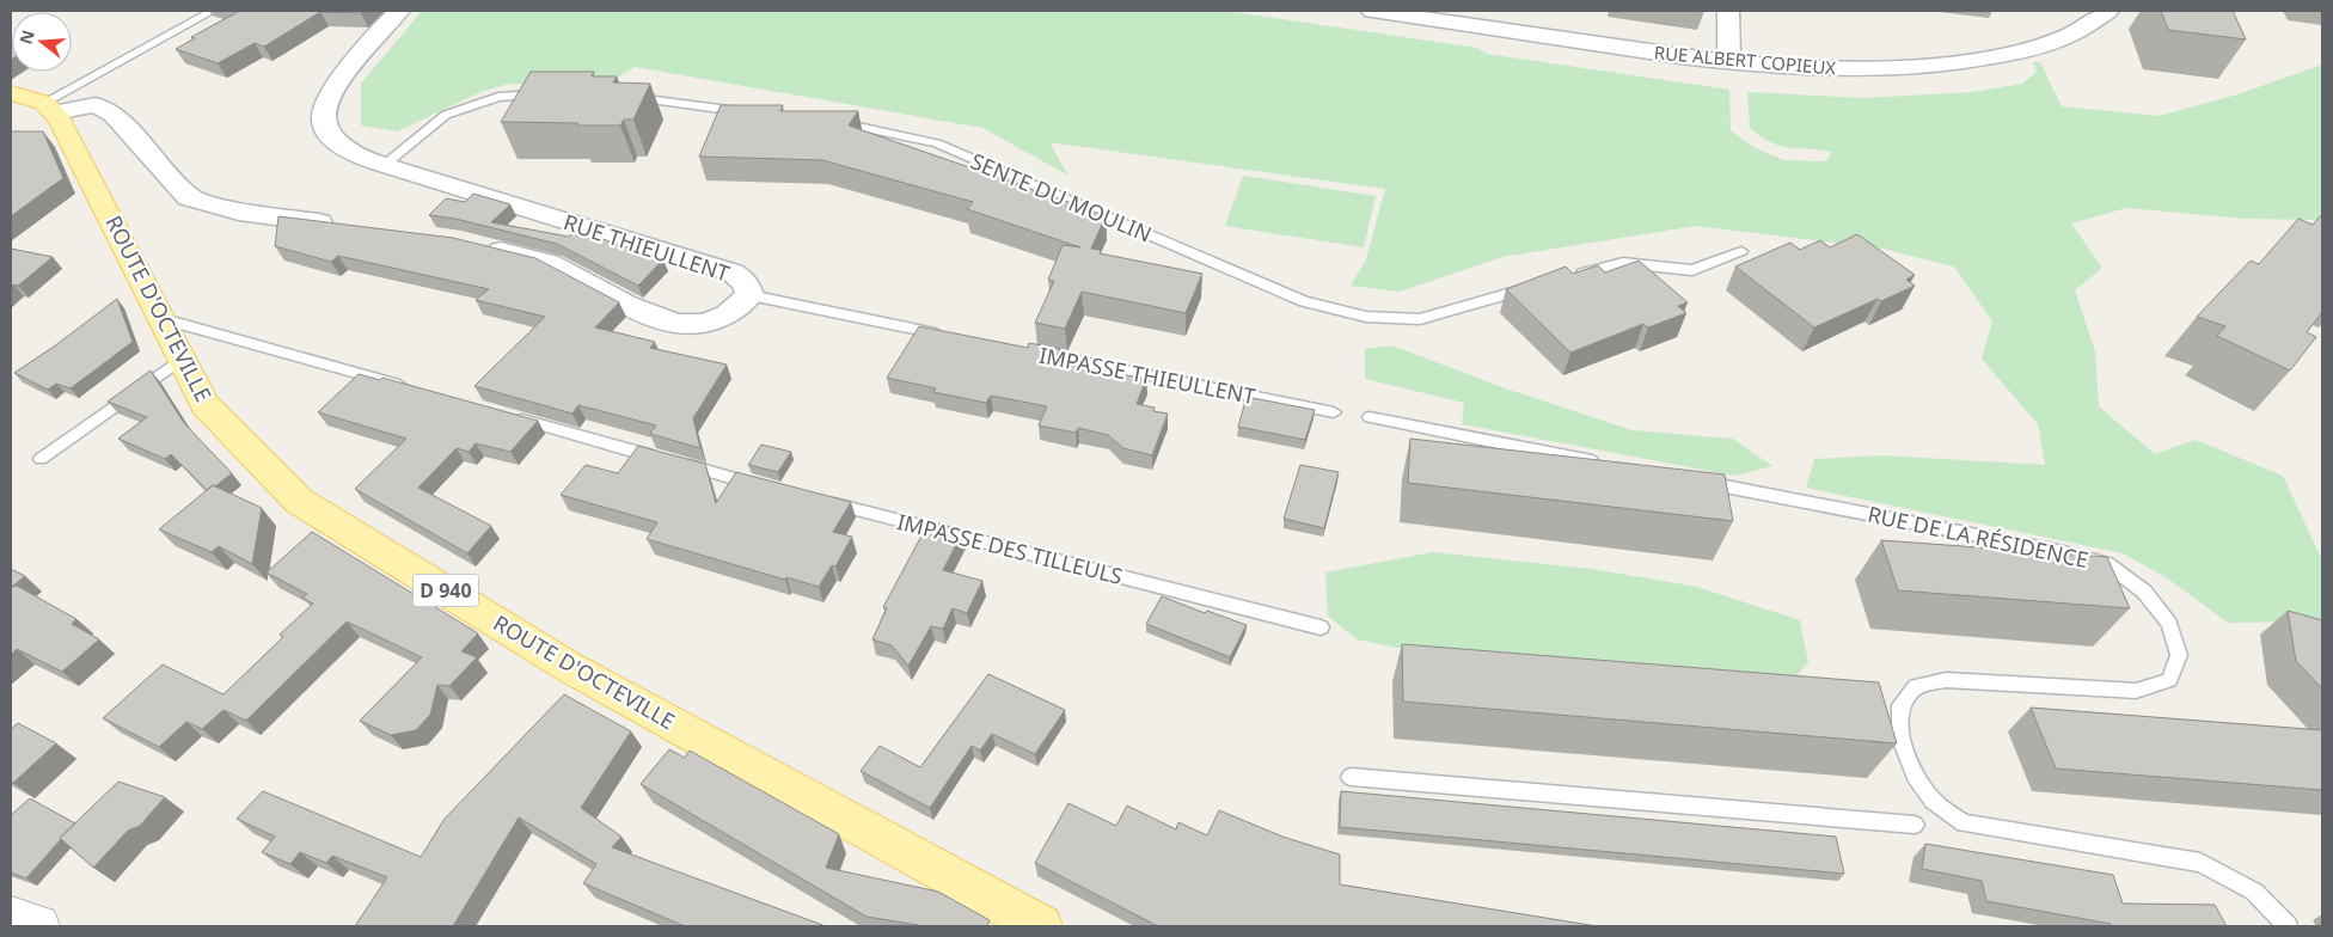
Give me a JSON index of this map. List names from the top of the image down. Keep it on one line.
{"streets":{"main road":["ROUTE D'OCTEVILLE","D 940"],"street":["RUE ALBERT COPIEUX","RUE THIEULLENT"],"lane":["SENTE DU MOULIN","IMPASSE THIEULLENT","RUE DE LA RÉSIDENCE","IMPASSE DES TILLEULS"]},"north":"left"}
